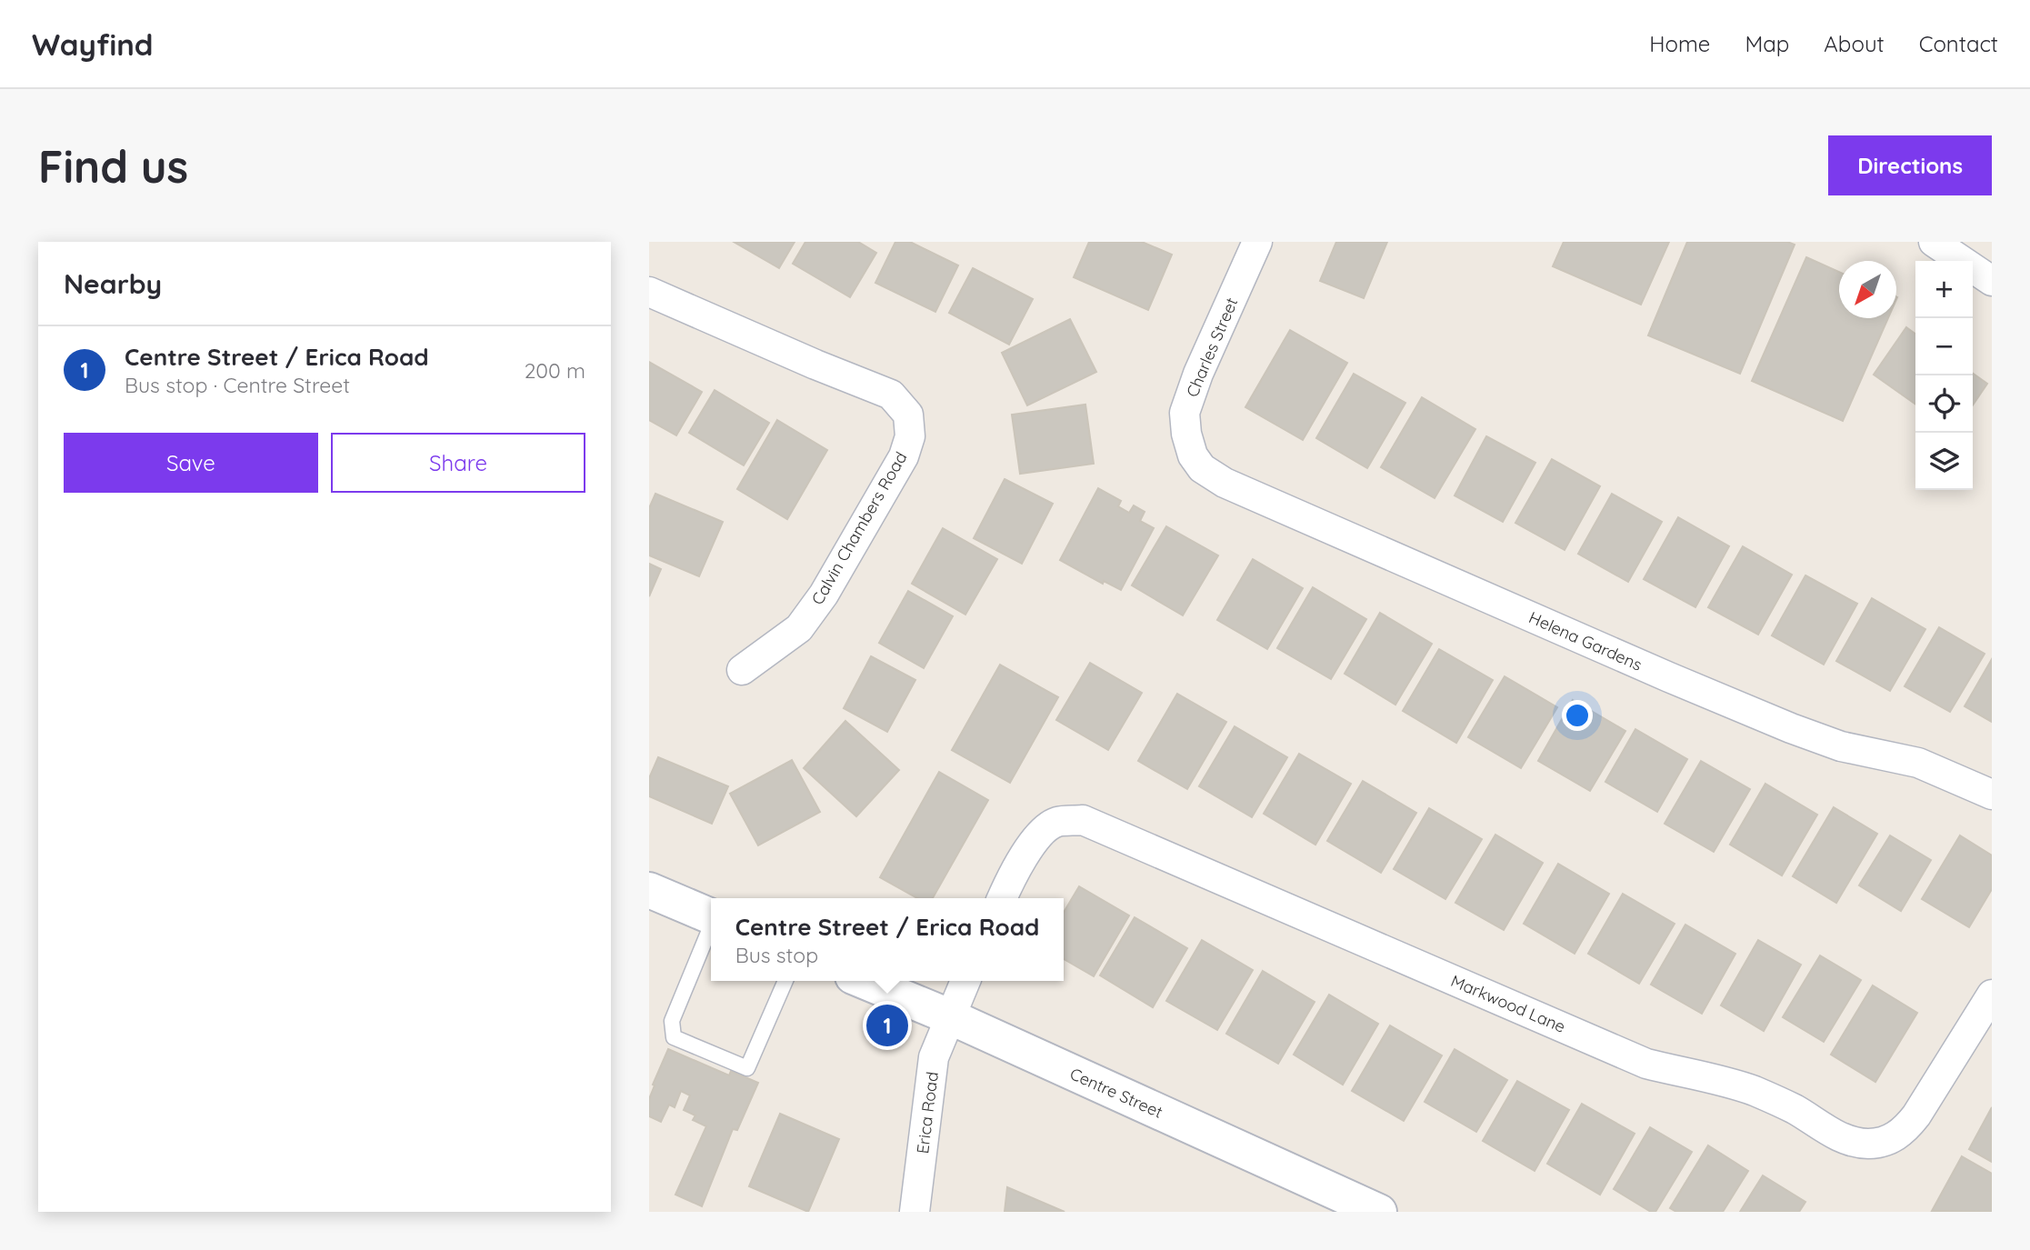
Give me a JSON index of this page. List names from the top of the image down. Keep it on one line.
{"streets":{"main road":["Centre Street"],"street":["Charles Street","Calvin Chambers Road","Helena Gardens","Markwood Lane","Erica Road"]},"crossings":[["Charles Street","Helena Gardens"],["Centre Street","Erica Road"]],"north":"bottom left","page":{"header":"Wayfind","nav":["Home","Map","About","Contact"],"buttons":["Directions",["Save","Share"]],"title":"Find us","heading":"Nearby","map_buttons":["+","−"],"list":[{"mark":"1","name":"Centre Street / Erica Road","note":"Bus stop · Centre Street","value":"200 m"}],"popup":["Centre Street / Erica Road","Bus stop"],"pins":"1"}}
